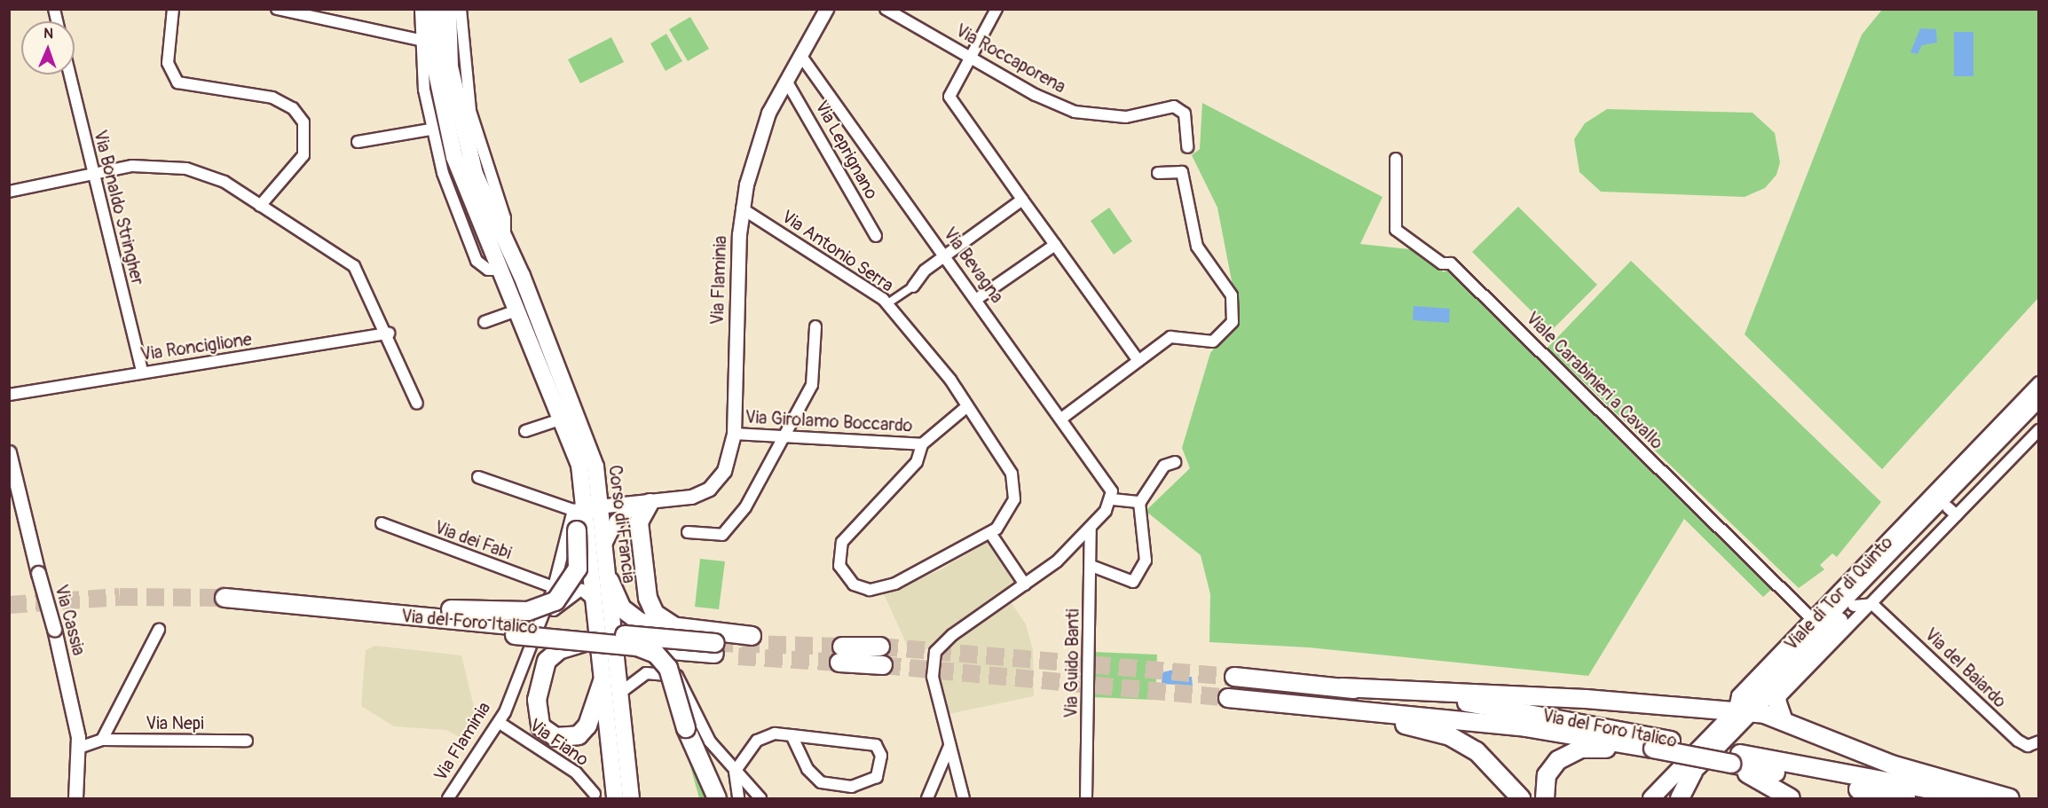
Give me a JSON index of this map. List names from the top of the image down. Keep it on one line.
{"streets":{"highway":["Via del Foro Italico"],"main road":["Corso di Francia","Viale di Tor di Quinto"],"street":["Via Roccaporena","Via Leprignano","Via Bonaldo Stringher","Via Antonio Serra","Via Bevagna","Via Flaminia","Via Ronciglione","Viale Carabinieri a Cavallo","Via Girolamo Boccardo","Via dei Fabi","Via Cassia","Via Guido Banti","Via del Baiardo","Via Nepi","Via Fiano"]},"crossings":[["Via Leprignano","Via Flaminia"],["Via Bonaldo Stringher","Via Ronciglione"],["Via Antonio Serra","Via Flaminia"],["Via Antonio Serra","Via Girolamo Boccardo"],["Via Bevagna","Via Flaminia"],["Via Flaminia","Via Girolamo Boccardo"],["Via Flaminia","Corso di Francia"],["Via Flaminia","Via dei Fabi"],["Via Flaminia","Via Fiano"],["Viale Carabinieri a Cavallo","Viale di Tor di Quinto"],["Viale di Tor di Quinto","Via del Baiardo"],["Via Cassia","Via Nepi"]],"north":"top"}
